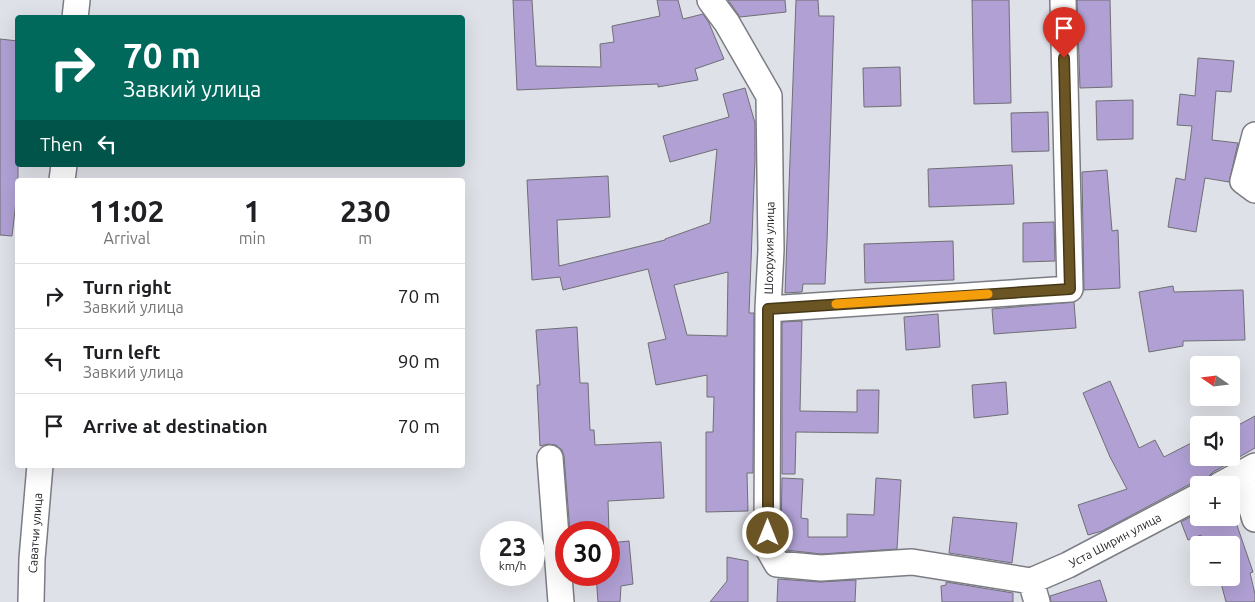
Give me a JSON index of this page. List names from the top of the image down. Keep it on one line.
{"streets":{"street":["Шохрухия улица","Саватчи улица","Уста Ширин улица"]},"crossings":[["Шохрухия улица","Уста Ширин улица"]],"north":"left","page":{"turn":["70 m","Завкий улица"],"then":"Then","eta":["11:02","Arrival","1","min","230","m"],"list":[{"name":"Turn right","note":"Завкий улица","value":"70 m"},{"name":"Turn left","note":"Завкий улица","value":"90 m"},{"name":"Arrive at destination","value":"70 m"}],"map_buttons":["+","−"],"speed":"23 km/h","limit":"30"}}
